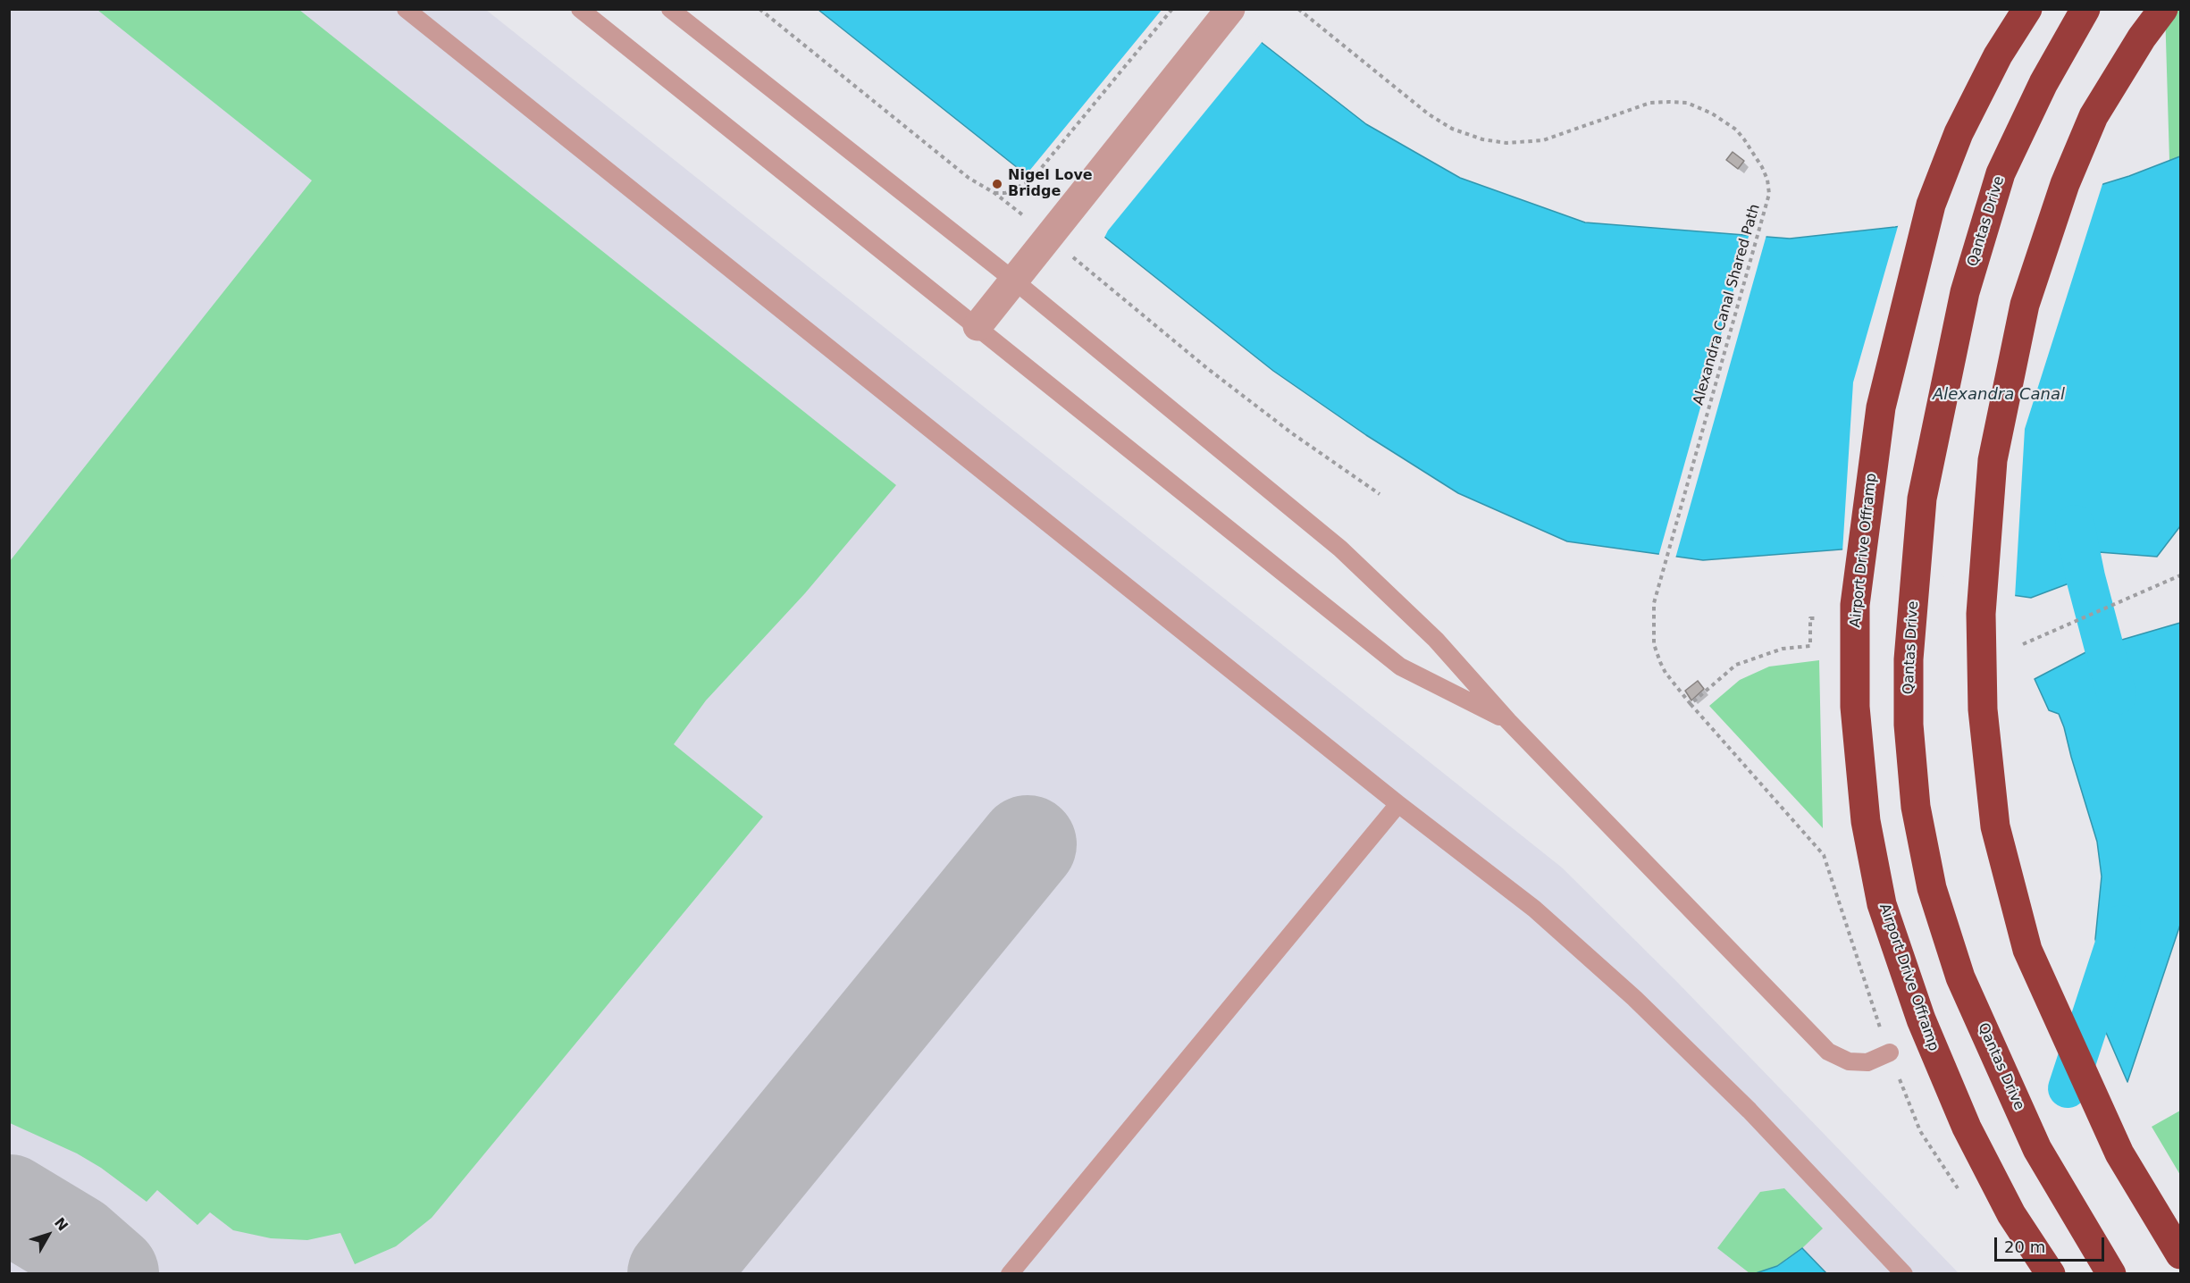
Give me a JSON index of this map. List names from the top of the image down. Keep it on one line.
{"streets":{"highway":["Qantas Drive","Airport Drive Offramp"],"path":["Alexandra Canal Shared Path"]},"water":["Alexandra Canal"],"places":["Nigel Love Bridge"],"scale_bar":"20 m","north":"top right"}
